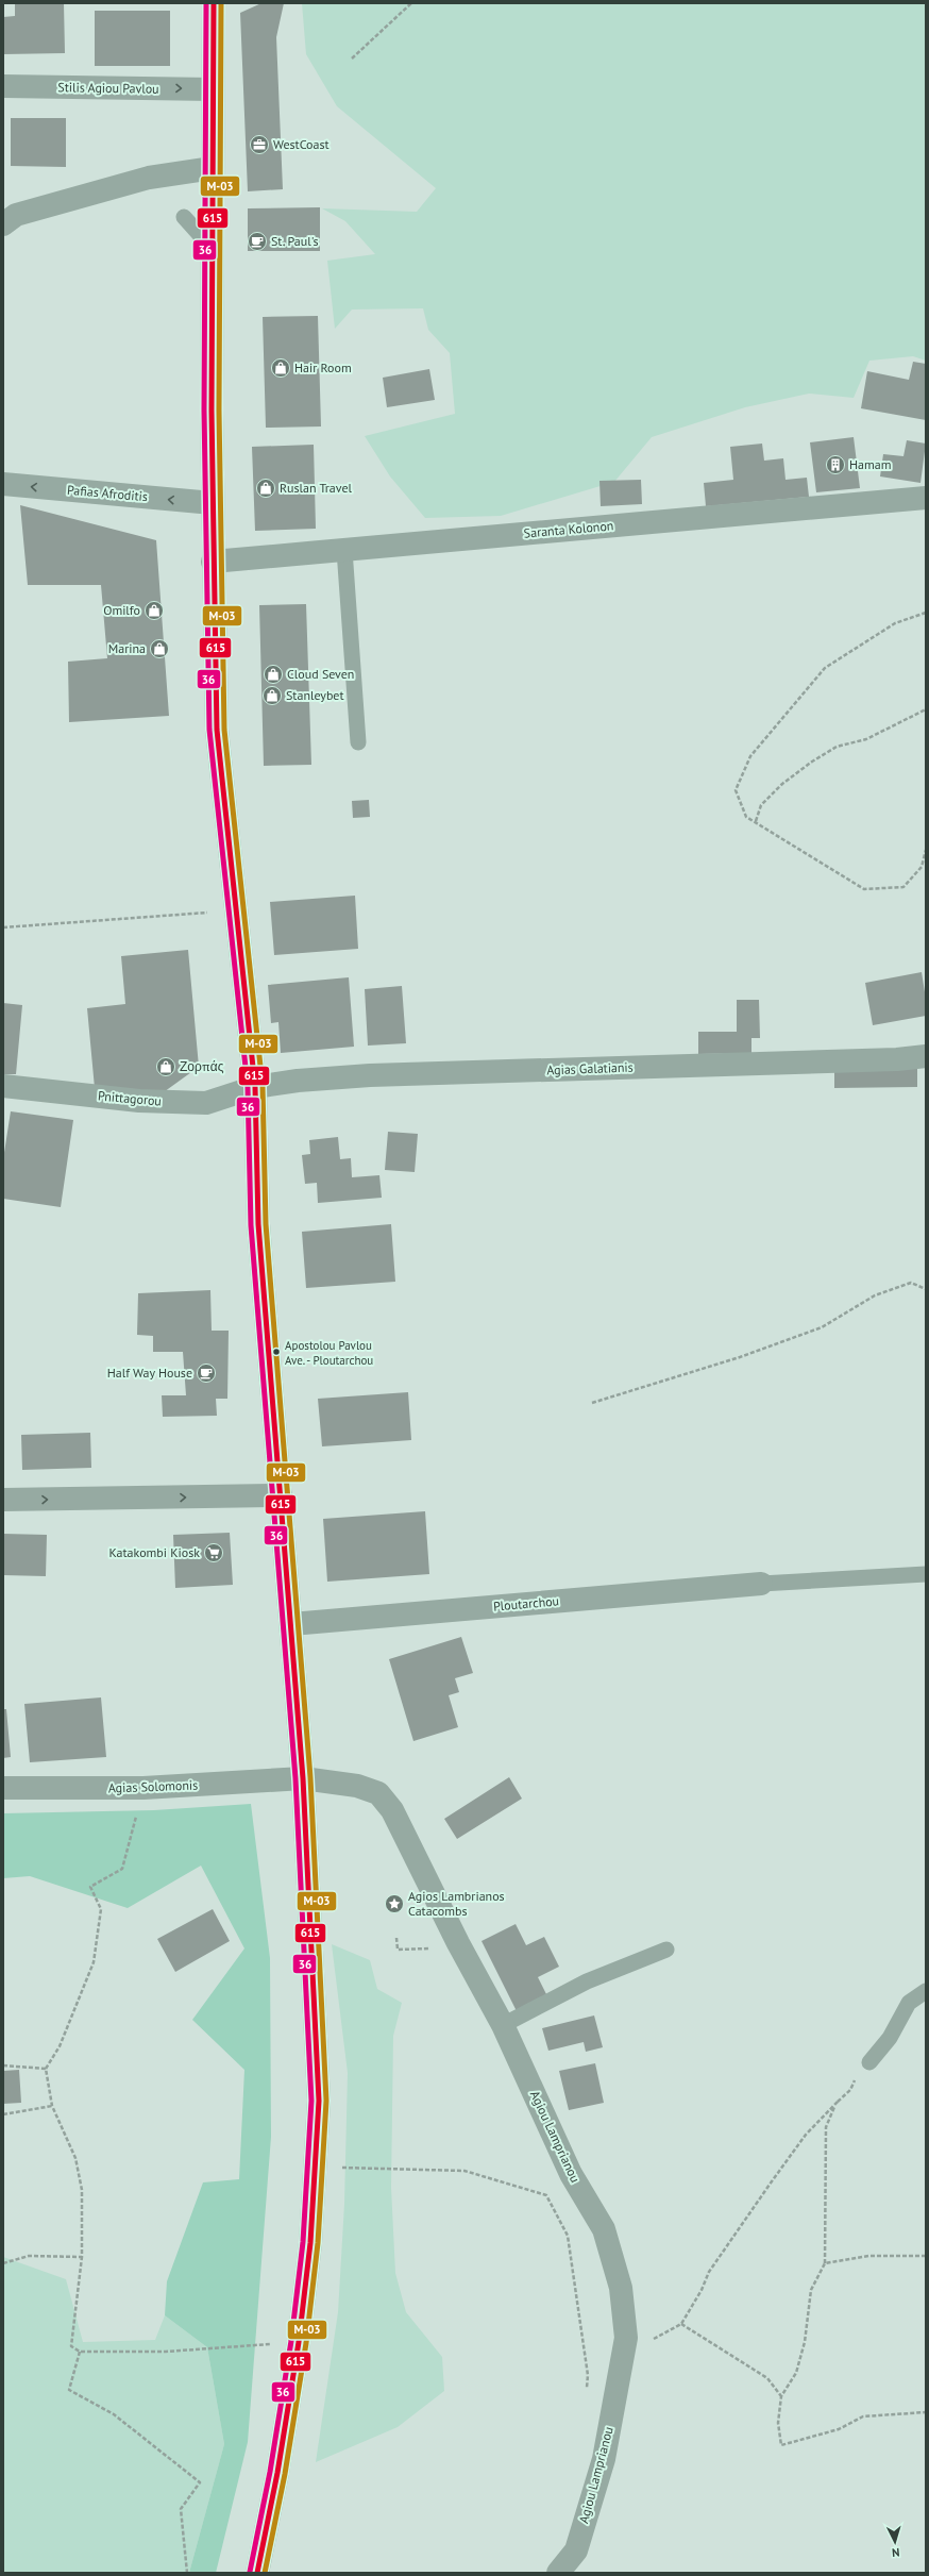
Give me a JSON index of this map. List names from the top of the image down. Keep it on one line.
{"streets":{"street":["Stilis Agiou Pavlou","Pafias Afroditis","Saranta Kolonon","Agias Galatianis","Pnittagorou","Ploutarchou","Agias Solomonis","Agiou Lamprianou"]},"crossings":[["Agias Galatianis","Pnittagorou"],["Agias Solomonis","Agiou Lamprianou"]],"one_way":["Pafias Afroditis"],"places":{"office":["WestCoast"],"cafe":["St. Paul's","Half Way House"],"shop":["Hair Room","Ruslan Travel","Omilfo","Marina","Cloud Seven","Stanleybet","Ζορπάς"],"building":["Hamam"],"other":["Apostolou Pavlou Ave. - Ploutarchou"],"supermarket":["Katakombi Kiosk"],"place":["Agios Lambrianos Catacombs"]},"lines":["transit line 615","transit line 36","transit line M-03"],"north":"bottom"}
